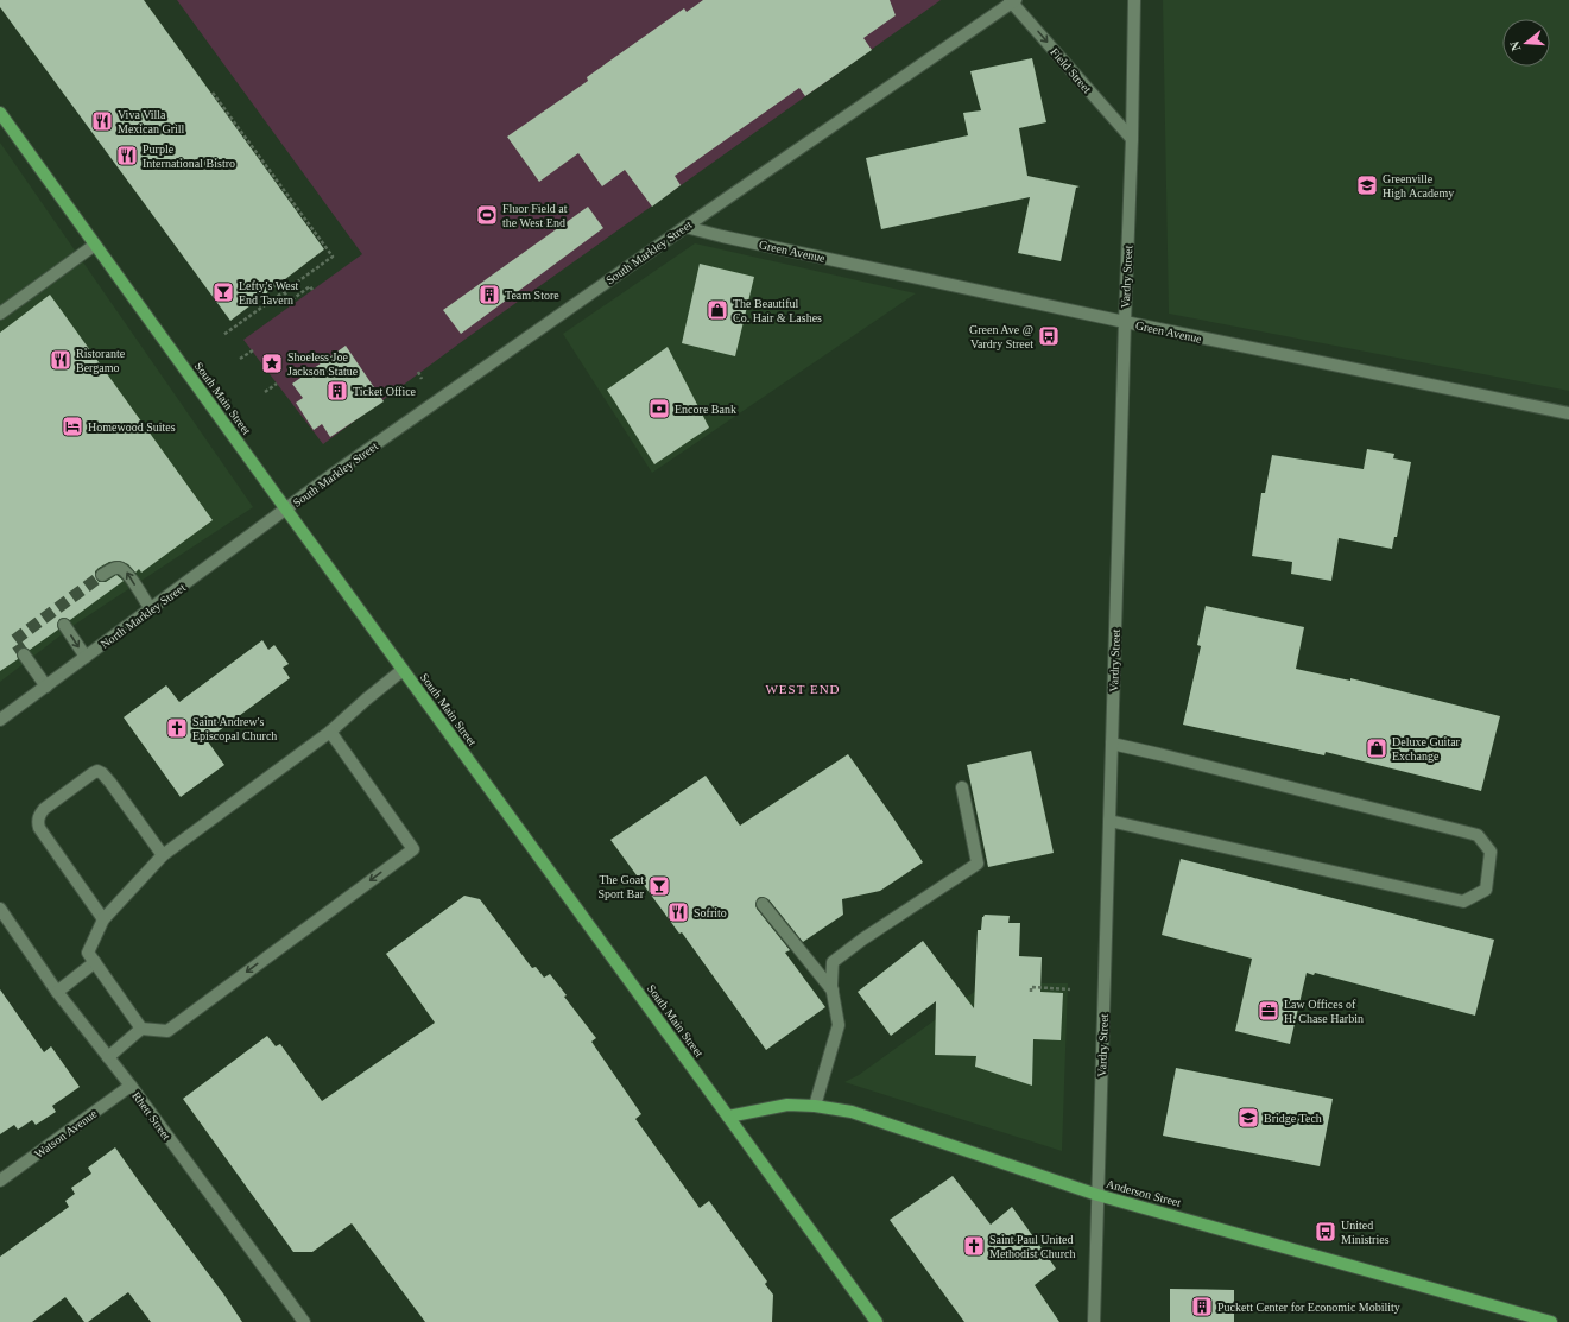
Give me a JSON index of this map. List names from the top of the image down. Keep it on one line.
{"streets":{"main road":["South Main Street","Anderson Street"],"street":["Field Street","Green Avenue","South Markley Street","Vardry Street","North Markley Street","Rhett Street","Watson Avenue"]},"crossings":[["Field Street","South Markley Street"],["Field Street","Vardry Street"],["Green Avenue","South Markley Street"],["Green Avenue","Vardry Street"],["South Markley Street","South Main Street"],["South Markley Street","North Markley Street"],["Vardry Street","Anderson Street"],["South Main Street","North Markley Street"],["South Main Street","Anderson Street"],["Rhett Street","Watson Avenue"]],"one_way":["Field Street"],"districts":["WEST END"],"places":{"restaurant":["Viva Villa Mexican Grill","Purple International Bistro","Ristorante Bergamo","Sofrito"],"school or university":["Greenville High Academy","Bridge Tech"],"sports":["Fluor Field at the West End"],"bar":["Lefty’s West End Tavern","The Goat Sport Bar"],"building":["Team Store","Ticket Office","Puckett Center for Economic Mobility"],"shop":["The Beautiful Co. Hair & Lashes","Deluxe Guitar Exchange"],"bus stop":["Green Ave @ Vardry Street","United Ministries"],"place":["Shoeless Joe Jackson Statue"],"bank":["Encore Bank"],"hotel":["Homewood Suites"],"church":["Saint Andrew's Episcopal Church","Saint Paul United Methodist Church"],"office":["Law Offices of H. Chase Harbin"]},"north":"left"}
